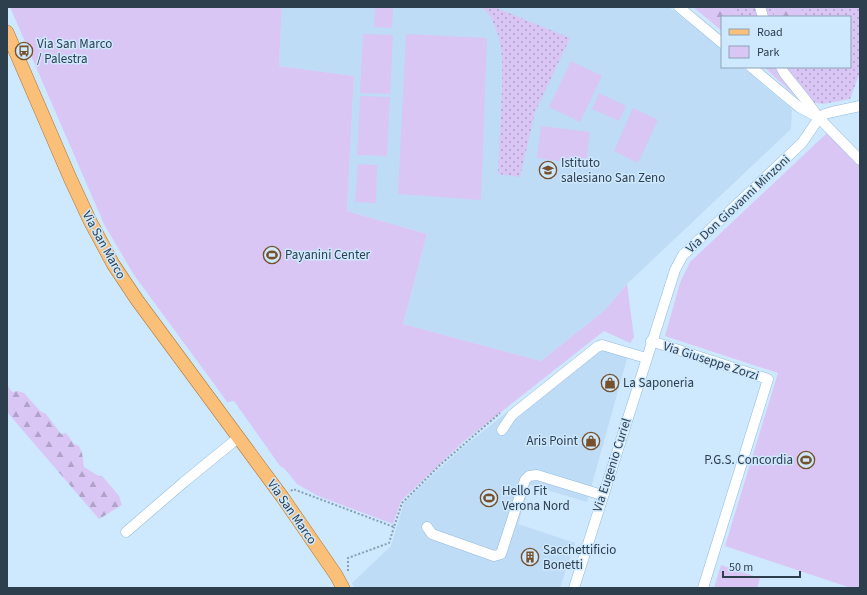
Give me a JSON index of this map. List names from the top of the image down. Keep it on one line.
{"streets":{"main road":["Via San Marco"],"street":["Via Don Giovanni Minzoni","Via Giuseppe Zorzi","Via Eugenio Curiel"]},"crossings":[["Via Don Giovanni Minzoni","Via Giuseppe Zorzi"],["Via Don Giovanni Minzoni","Via Eugenio Curiel"],["Via Giuseppe Zorzi","Via Eugenio Curiel"]],"places":{"bus stop":["Via San Marco / Palestra"],"school or university":["Istituto salesiano San Zeno"],"sports":["Payanini Center","P.G.S. Concordia","Hello Fit Verona Nord"],"shop":["La Saponeria","Aris Point"],"building":["Sacchettificio Bonetti"]},"legend":["Road","Park"],"scale_bar":"50 m"}
